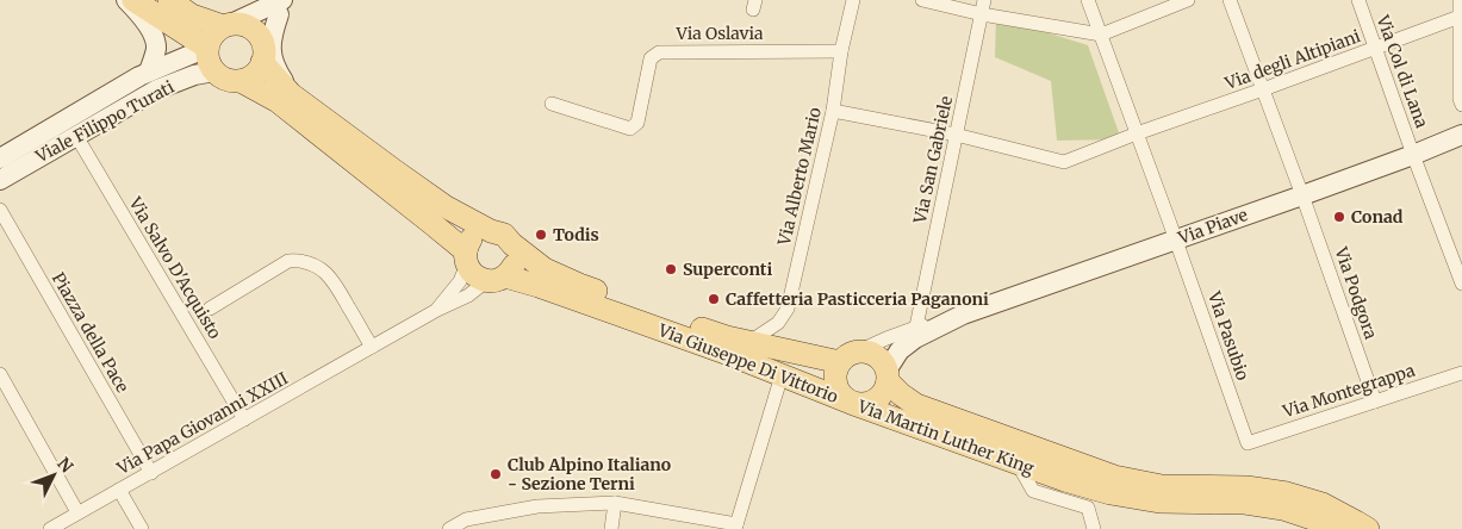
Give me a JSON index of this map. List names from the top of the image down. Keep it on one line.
{"streets":{"main road":["Via Piave","Via Giuseppe Di Vittorio","Via Martin Luther King"],"street":["Via Oslavia","Via degli Altipiani","Via Col di Lana","Viale Filippo Turati","Via San Gabriele","Via Alberto Mario","Via Salvo D'Acquisto","Via Podgora","Piazza della Pace","Via Pasubio","Via Montegrappa","Via Papa Giovanni XXIII"]},"crossings":[["Via Oslavia","Via Alberto Mario"],["Via degli Altipiani","Via Col di Lana"],["Via degli Altipiani","Via San Gabriele"],["Via degli Altipiani","Via Alberto Mario"],["Via degli Altipiani","Via Podgora"],["Via degli Altipiani","Via Pasubio"],["Via Col di Lana","Via Piave"],["Viale Filippo Turati","Via Salvo D'Acquisto"],["Viale Filippo Turati","Via Giuseppe Di Vittorio"],["Via San Gabriele","Via Piave"],["Via Alberto Mario","Via Giuseppe Di Vittorio"],["Via Piave","Via Podgora"],["Via Piave","Via Pasubio"],["Via Piave","Via Giuseppe Di Vittorio"],["Via Piave","Via Martin Luther King"],["Via Salvo D'Acquisto","Via Papa Giovanni XXIII"],["Via Podgora","Via Montegrappa"],["Piazza della Pace","Via Papa Giovanni XXIII"],["Via Pasubio","Via Montegrappa"],["Via Giuseppe Di Vittorio","Via Papa Giovanni XXIII"],["Via Giuseppe Di Vittorio","Via Martin Luther King"]],"places":["Conad","Todis","Superconti","Caffetteria Pasticceria Paganoni","Club Alpino Italiano - Sezione Terni"],"north":"top right"}
